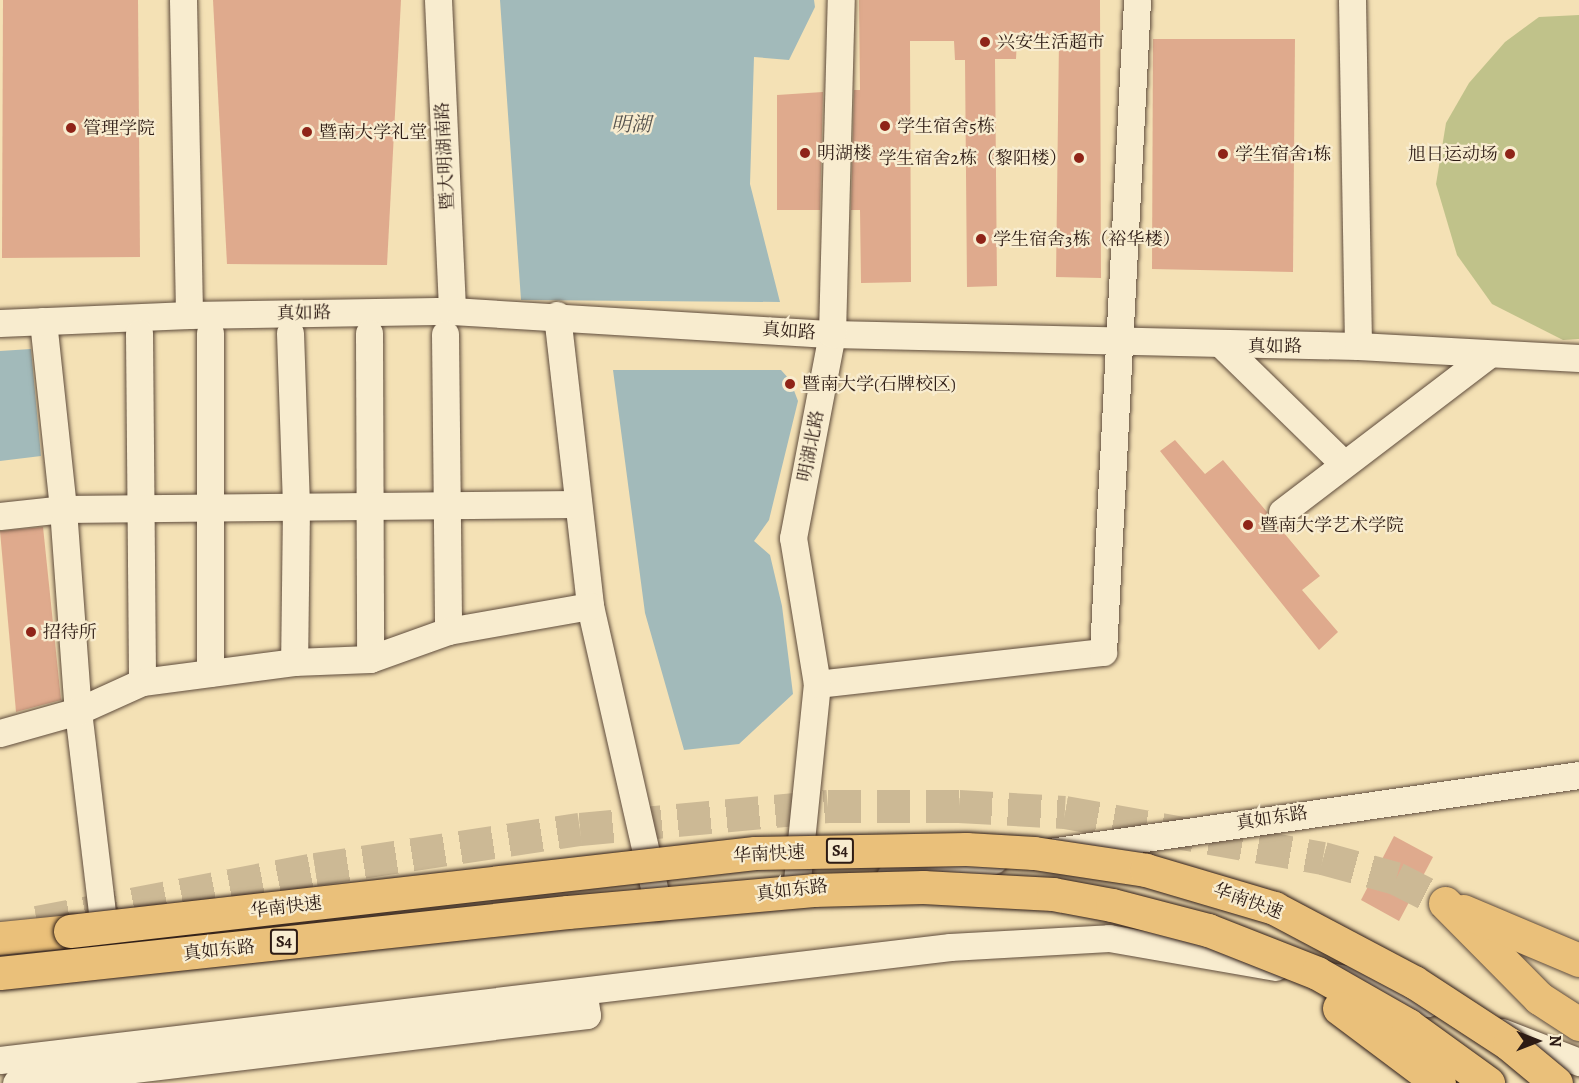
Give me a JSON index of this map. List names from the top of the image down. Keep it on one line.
{"streets":{"highway":["S4","华南快速"],"street":["暨大明湖南路","真如路","明湖北路","真如东路"]},"crossings":[["暨大明湖南路","真如路"],["真如路","明湖北路"],["明湖北路","真如东路"],["真如东路","华南快速"]],"water":["明湖"],"places":["兴安生活超市","学生宿舍5栋","管理学院","暨南大学礼堂","明湖楼","学生宿舍1栋","旭日运动场","学生宿舍2栋（黎阳楼）","学生宿舍3栋（裕华楼）","暨南大学(石牌校区)","暨南大学艺术学院","招待所"],"north":"right"}
